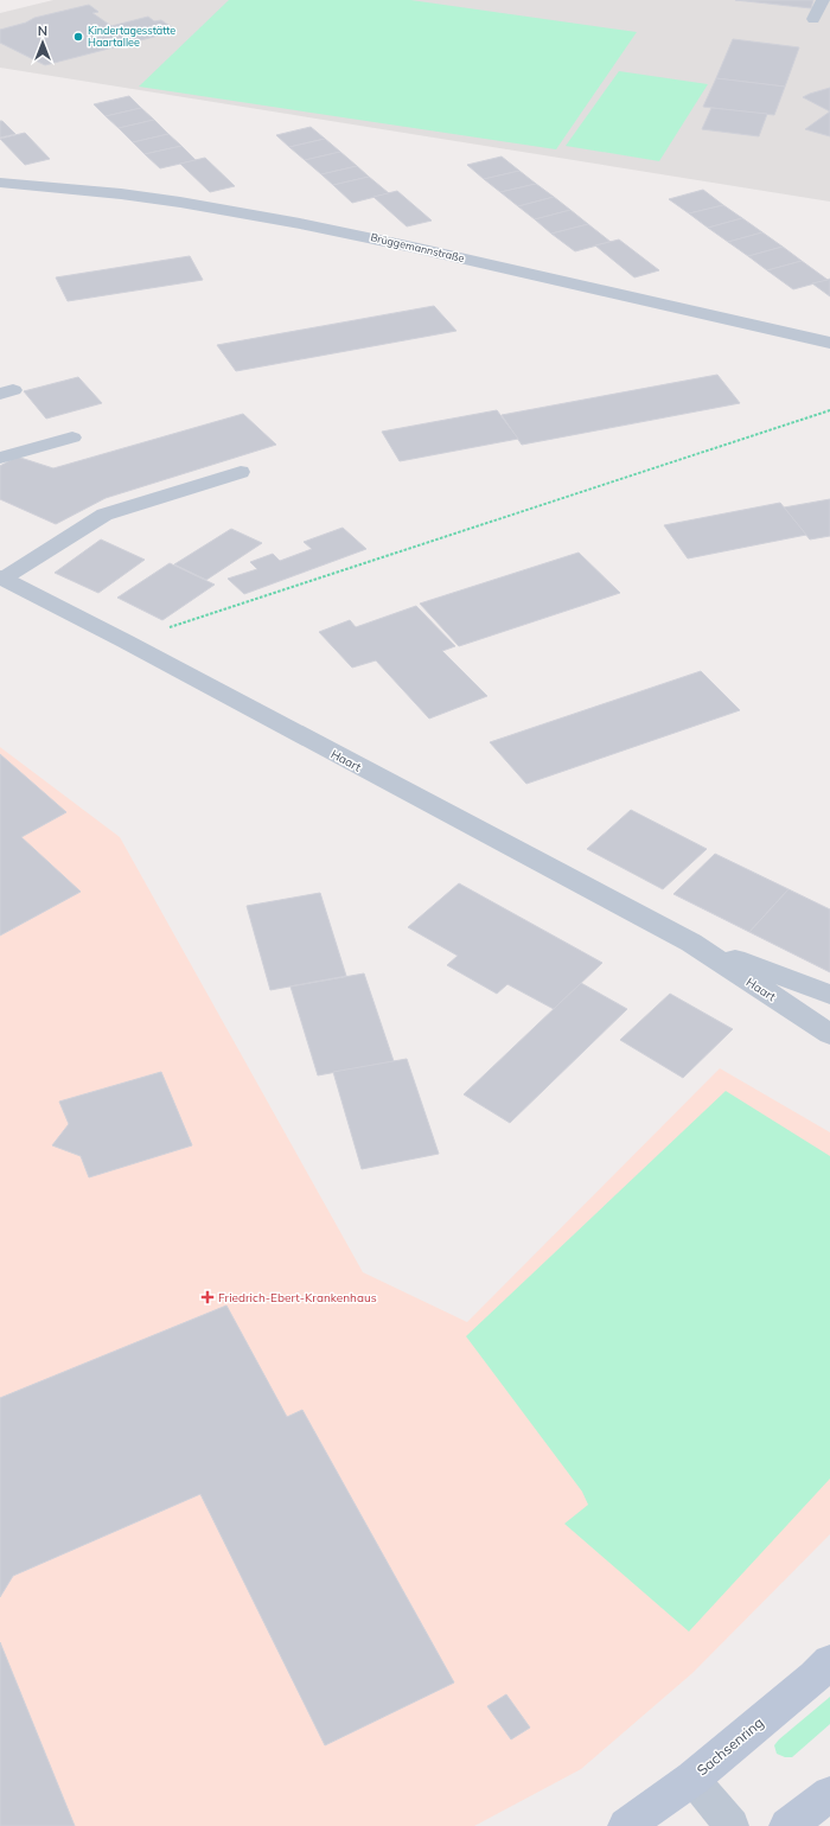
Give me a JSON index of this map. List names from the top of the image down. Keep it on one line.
{"streets":{"main road":["Sachsenring"],"street":["Brüggemannstraße","Haart"]},"places":{"other":["Kindertagesstätte Haartallee"],"health":["Friedrich-Ebert-Krankenhaus"]},"north":"top"}
